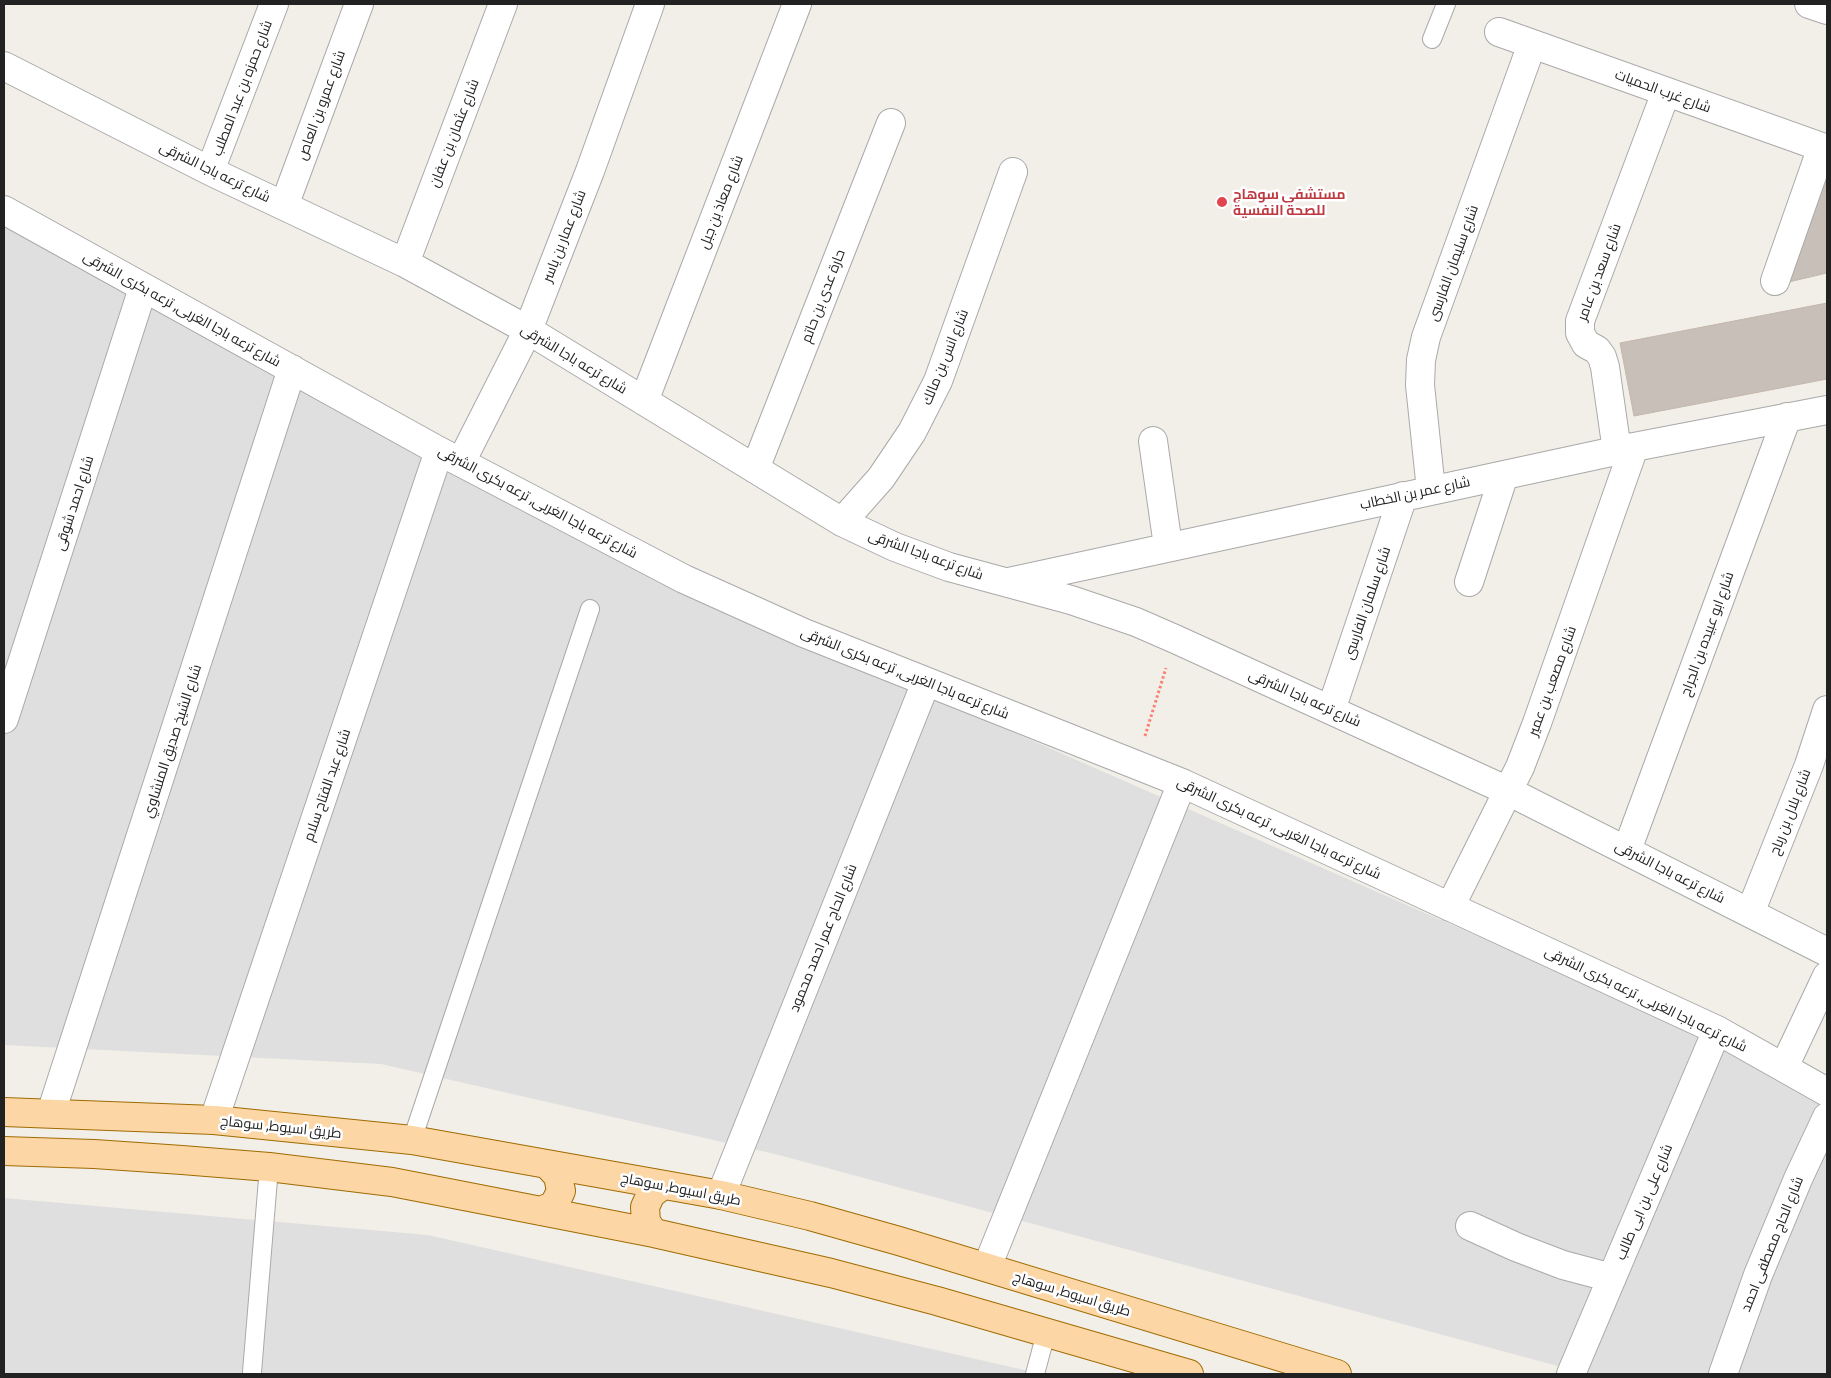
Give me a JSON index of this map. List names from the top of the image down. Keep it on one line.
{"streets":{"main road":["طريق اسيوط, سوهاج"],"street":["شارع حمزه بن عبد المطلب","شارع غرب الحميات","شارع عمرو بن العاص","شارع عثمان بن عفان","شارع ترعه باجا الشرقى","شارع معاذ بن جبل","شارع عمار بن ياسر","شارع سليمان الفارسى","شارع سعد بن عامر","حارة عدى بن حاتم","شارع ترعه باجا الغربى, ترعه بكرى الشرقى","شارع انس بن مالك","شارع عمر بن الخطاب","شارع احمد شوقى","شارع سلمان الفارسى","شارع ابو عبيده بن الجراح","شارع مصعب بن عمير","شارع الشيخ صديق المنشاوي","شارع عبد الفتاح سلام","شارع بلال بن رباح","شارع الحاج عمر احمد محمود","شارع على بن ابى طالب","شارع الحاج مصطفى احمد"]},"crossings":[["شارع حمزه بن عبد المطلب","شارع ترعه باجا الشرقى"],["شارع غرب الحميات","شارع سليمان الفارسى"],["شارع غرب الحميات","شارع سعد بن عامر"],["شارع عمرو بن العاص","شارع ترعه باجا الشرقى"],["شارع عثمان بن عفان","شارع ترعه باجا الشرقى"],["شارع ترعه باجا الشرقى","شارع معاذ بن جبل"],["شارع ترعه باجا الشرقى","شارع عمار بن ياسر"],["شارع ترعه باجا الشرقى","حارة عدى بن حاتم"],["شارع ترعه باجا الشرقى","شارع انس بن مالك"],["شارع ترعه باجا الشرقى","شارع عمر بن الخطاب"],["شارع ترعه باجا الشرقى","شارع سلمان الفارسى"],["شارع ترعه باجا الشرقى","شارع ابو عبيده بن الجراح"],["شارع ترعه باجا الشرقى","شارع مصعب بن عمير"],["شارع ترعه باجا الشرقى","شارع بلال بن رباح"],["شارع عمار بن ياسر","شارع ترعه باجا الغربى, ترعه بكرى الشرقى"],["شارع عمار بن ياسر","شارع عبد الفتاح سلام"],["شارع سليمان الفارسى","شارع عمر بن الخطاب"],["شارع سعد بن عامر","شارع عمر بن الخطاب"],["شارع سعد بن عامر","شارع مصعب بن عمير"],["شارع ترعه باجا الغربى, ترعه بكرى الشرقى","شارع احمد شوقى"],["شارع ترعه باجا الغربى, ترعه بكرى الشرقى","شارع مصعب بن عمير"],["شارع ترعه باجا الغربى, ترعه بكرى الشرقى","شارع الشيخ صديق المنشاوي"],["شارع ترعه باجا الغربى, ترعه بكرى الشرقى","شارع عبد الفتاح سلام"],["شارع ترعه باجا الغربى, ترعه بكرى الشرقى","شارع الحاج عمر احمد محمود"],["شارع ترعه باجا الغربى, ترعه بكرى الشرقى","شارع على بن ابى طالب"],["شارع عمر بن الخطاب","شارع سلمان الفارسى"],["شارع عمر بن الخطاب","شارع ابو عبيده بن الجراح"],["شارع عمر بن الخطاب","شارع مصعب بن عمير"],["شارع الشيخ صديق المنشاوي","طريق اسيوط, سوهاج"],["شارع عبد الفتاح سلام","طريق اسيوط, سوهاج"],["شارع الحاج عمر احمد محمود","طريق اسيوط, سوهاج"]],"places":["مستشفى سوهاج للصحة النفسية"]}
